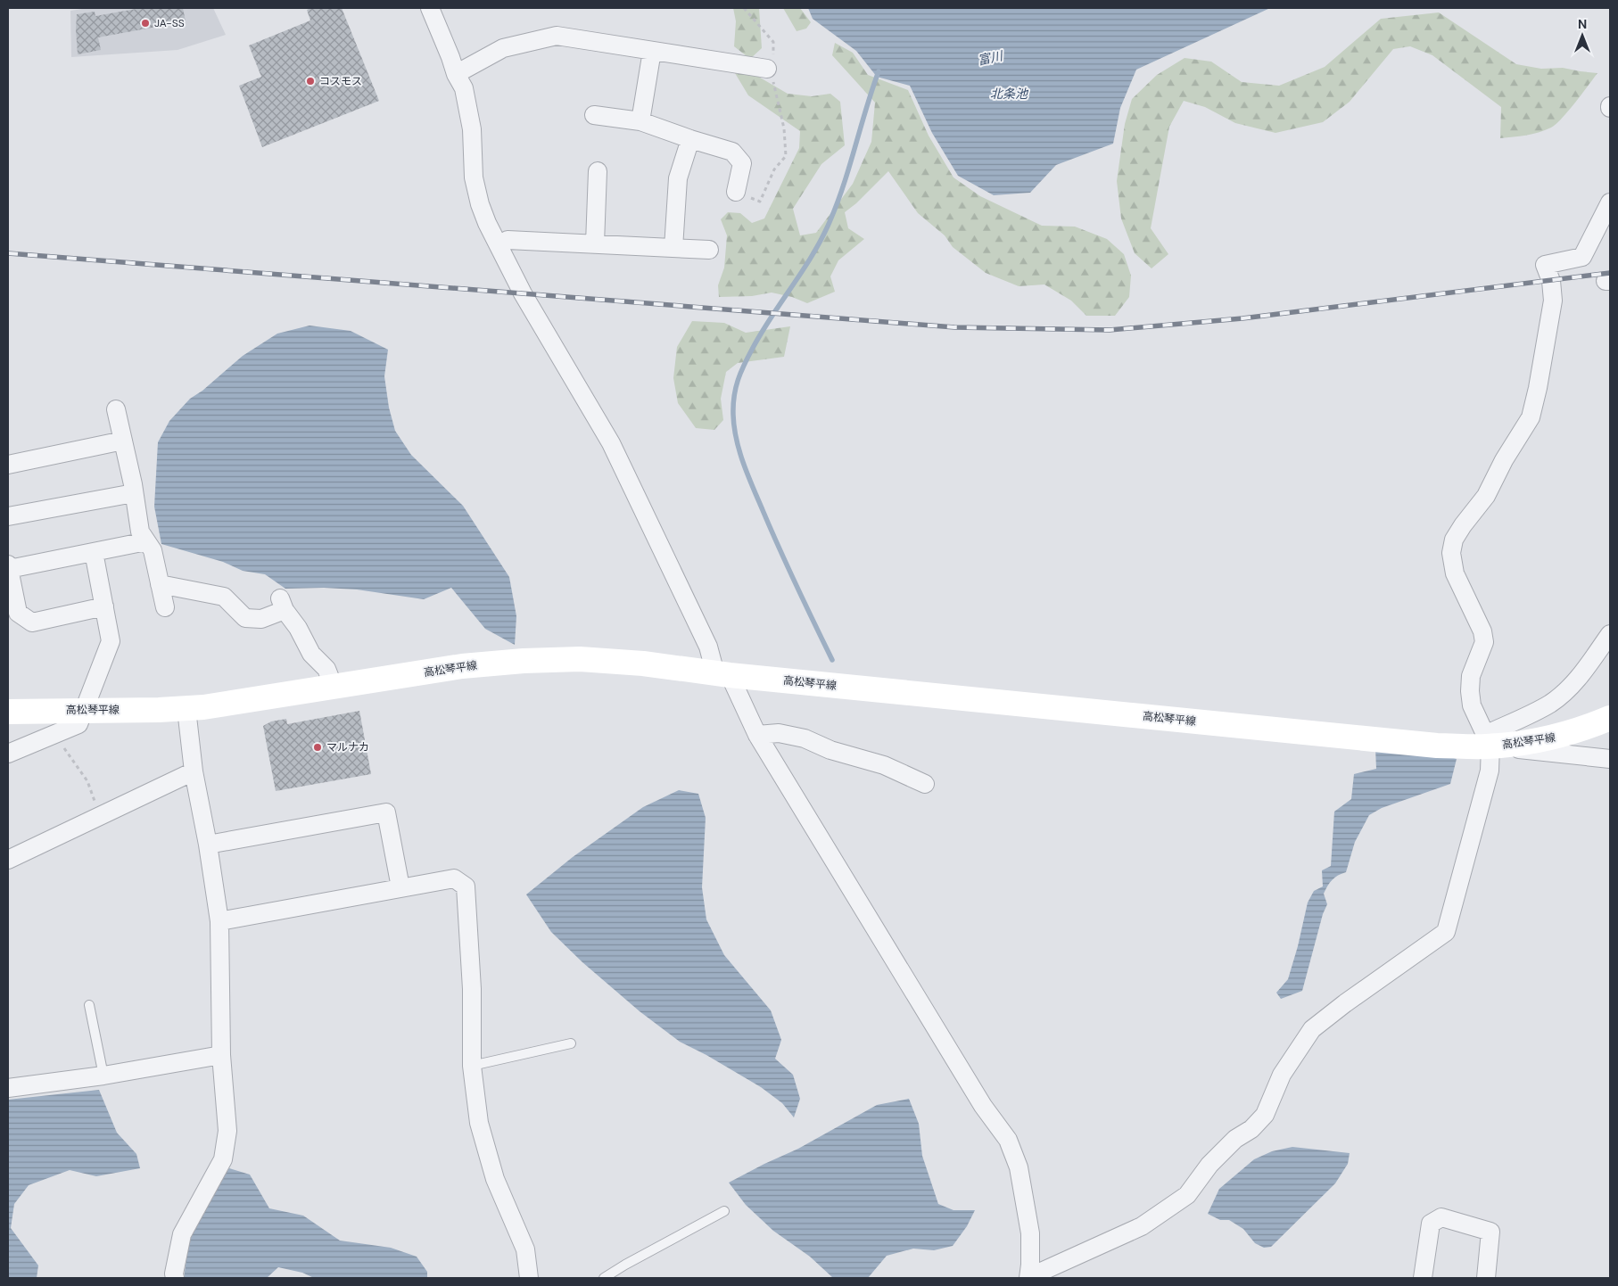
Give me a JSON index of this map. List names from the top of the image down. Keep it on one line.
{"streets":{"main road":["高松琴平線"]},"water":["富川","北条池"],"places":["JA-SS","コスモス","マルナカ"],"north":"top"}
